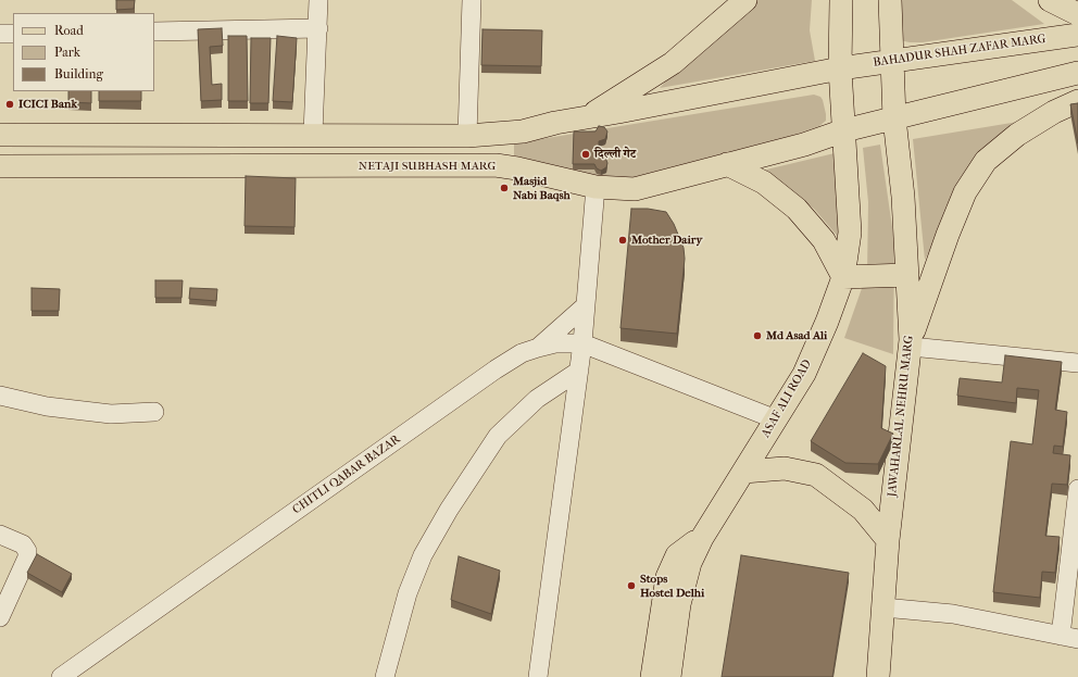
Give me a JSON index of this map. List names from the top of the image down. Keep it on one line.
{"streets":{"main road":["BAHADUR SHAH ZAFAR MARG","NETAJI SUBHASH MARG","ASAF ALI ROAD","JAWAHARLAL NEHRU MARG"],"street":["CHITLI QABAR BAZAR"]},"crossings":[["BAHADUR SHAH ZAFAR MARG","ASAF ALI ROAD"],["BAHADUR SHAH ZAFAR MARG","JAWAHARLAL NEHRU MARG"],["NETAJI SUBHASH MARG","ASAF ALI ROAD"],["NETAJI SUBHASH MARG","JAWAHARLAL NEHRU MARG"],["ASAF ALI ROAD","CHITLI QABAR BAZAR"]],"places":["ICICI Bank","दिल्ली गेट","Masjid Nabi Baqsh","Mother Dairy","Md Asad Ali","Stops Hostel Delhi"],"legend":["Road","Park","Building"]}
